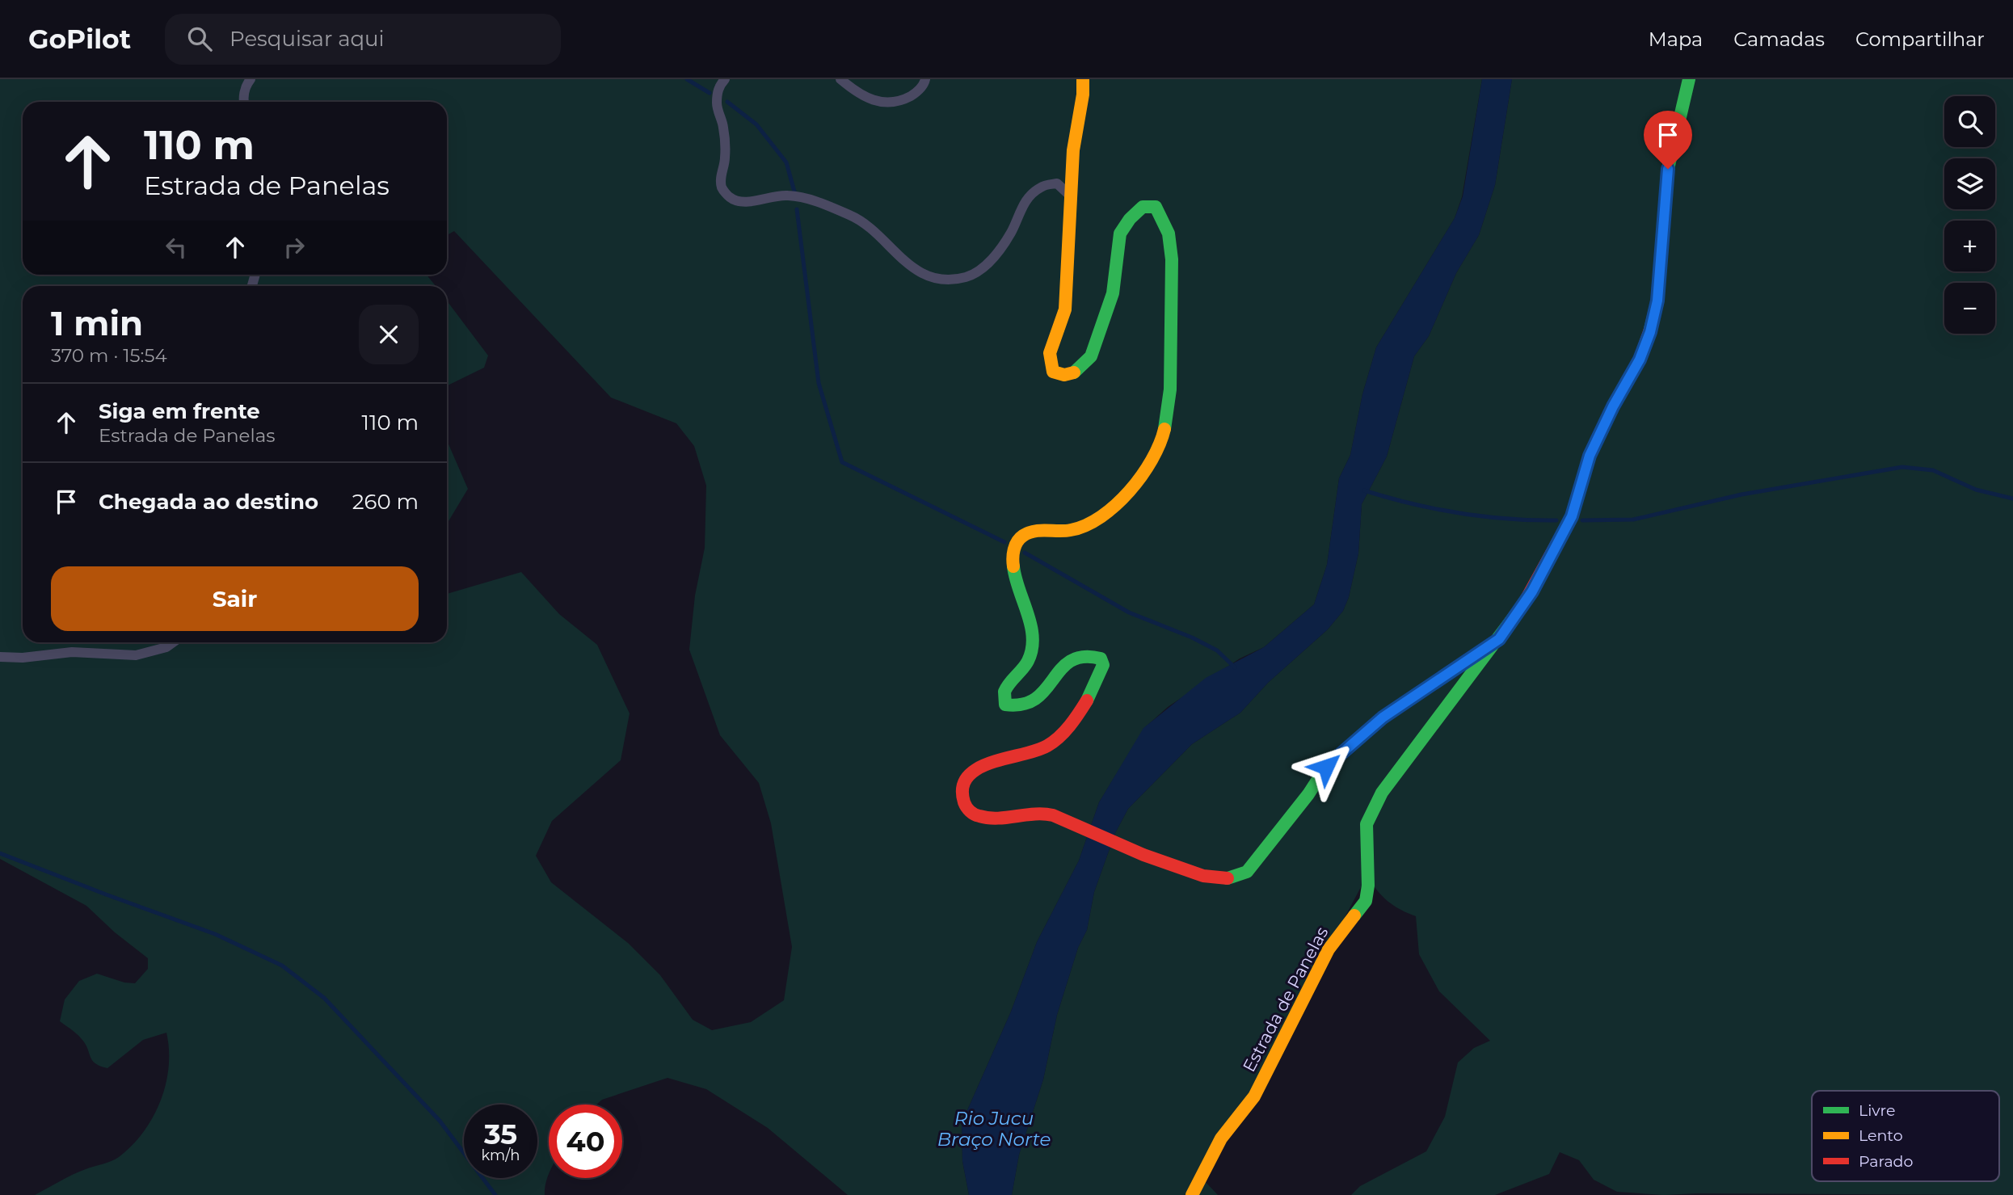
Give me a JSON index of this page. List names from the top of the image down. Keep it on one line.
{"streets":{"street":["Estrada de Panelas"]},"water":["Rio Jucu Braço Norte"],"legend":["Livre","Lento","Parado"],"page":{"header":"GoPilot","search":"Pesquisar aqui","nav":["Mapa","Camadas","Compartilhar"],"map_buttons":["+","−"],"turn":["110 m","Estrada de Panelas"],"heading":["1 min","370 m · 15:54"],"list":[{"name":"Siga em frente","note":"Estrada de Panelas","value":"110 m"},{"name":"Chegada ao destino","value":"260 m"}],"buttons":"Sair","speed":"35 km/h","limit":"40"}}
